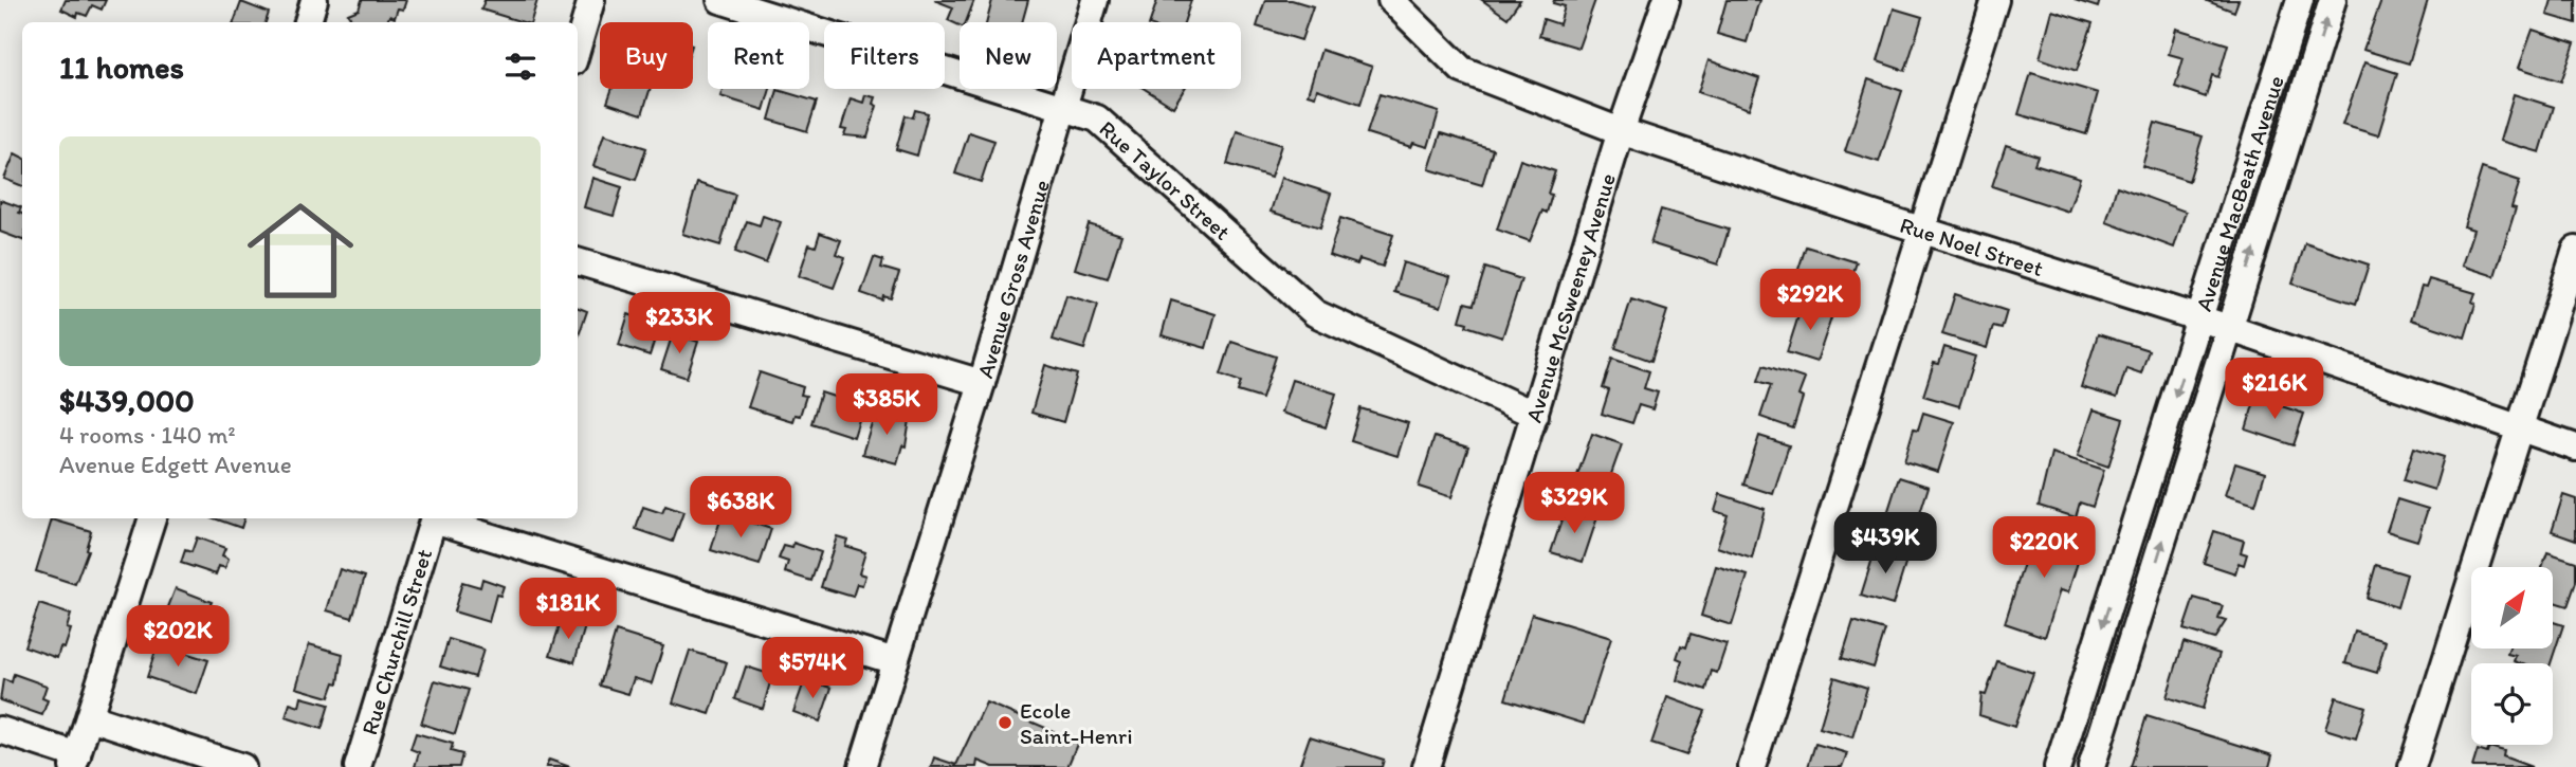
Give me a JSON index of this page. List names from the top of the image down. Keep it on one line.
{"streets":{"street":["Rue Taylor Street","Avenue MacBeath Avenue","Rue Noel Street","Avenue Gross Avenue","Avenue McSweeney Avenue","Rue Churchill Street"]},"crossings":[["Rue Taylor Street","Avenue Gross Avenue"],["Rue Taylor Street","Avenue McSweeney Avenue"],["Avenue MacBeath Avenue","Rue Noel Street"],["Rue Noel Street","Avenue McSweeney Avenue"]],"places":["Ecole Saint-Henri"],"north":"top right","page":{"chip":["Buy","Rent","Filters","New","Apartment"],"heading":"11 homes","list":[{"name":"$439,000","note":"4 rooms · 140 m² · Avenue Edgett Avenue"}],"price":["$292K","$233K","$216K","$385K","$329K","$638K","$439K","$220K","$181K","$202K","$574K"]}}
